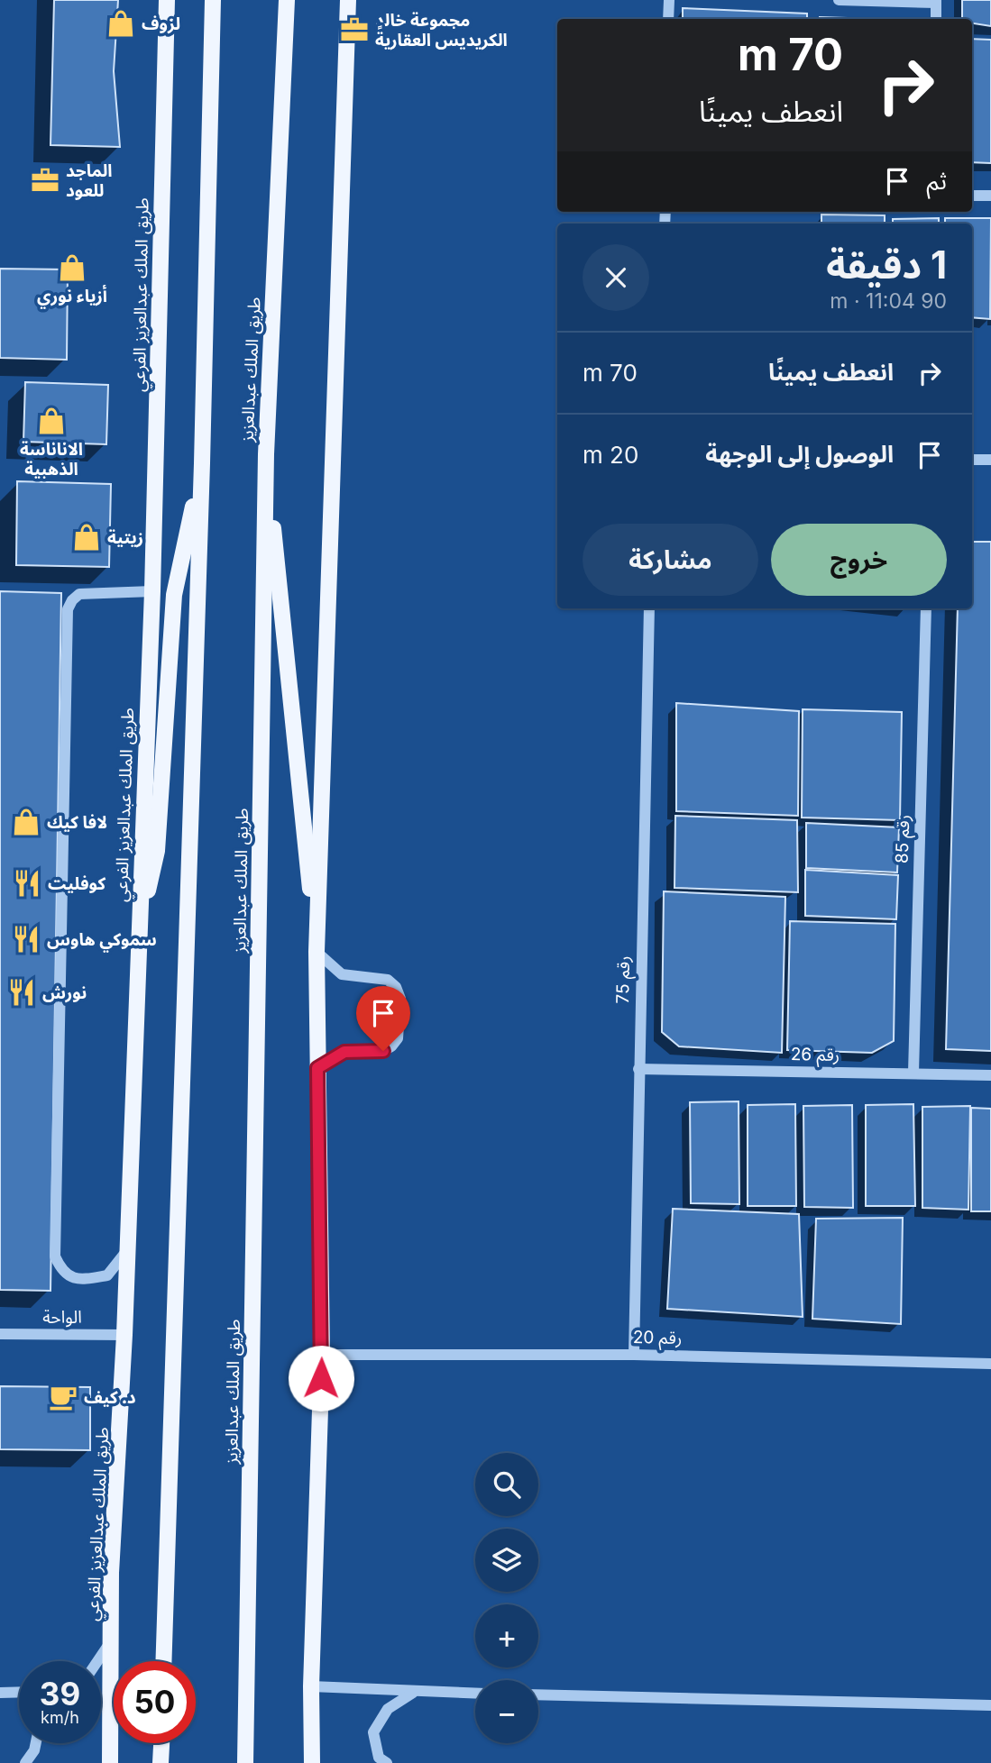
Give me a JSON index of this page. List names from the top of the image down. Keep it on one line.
{"streets":{"main road":["طريق الملك عبدالعزيز الفرعي","طريق الملك عبدالعزيز"],"street":["رقم 85","رقم 75","رقم 26","الواحة","رقم 20"]},"crossings":[["طريق الملك عبدالعزيز الفرعي","الواحة"],["رقم 85","رقم 26"],["رقم 75","رقم 26"],["رقم 75","رقم 20"]],"places":{"shop":["لزوف","أزياء نوري","الاناناسة الذهبية","زيتية","لافا كيك"],"office":["مجموعة خالد الكريديس العقاريةً","الماجد للعود"],"restaurant":["كوفليت","سموكي هاوس","نورش"],"cafe":["د. كيف"]},"page":{"turn":["70 m","انعطف يمينًا"],"then":"ثم","heading":["1 دقيقة","90 m · 11:04"],"list":[{"name":"انعطف يمينًا","value":"70 m"},{"name":"الوصول إلى الوجهة","value":"20 m"}],"buttons":["خروج","مشاركة"],"map_buttons":["+","−"],"speed":"39 km/h","limit":"50"}}
